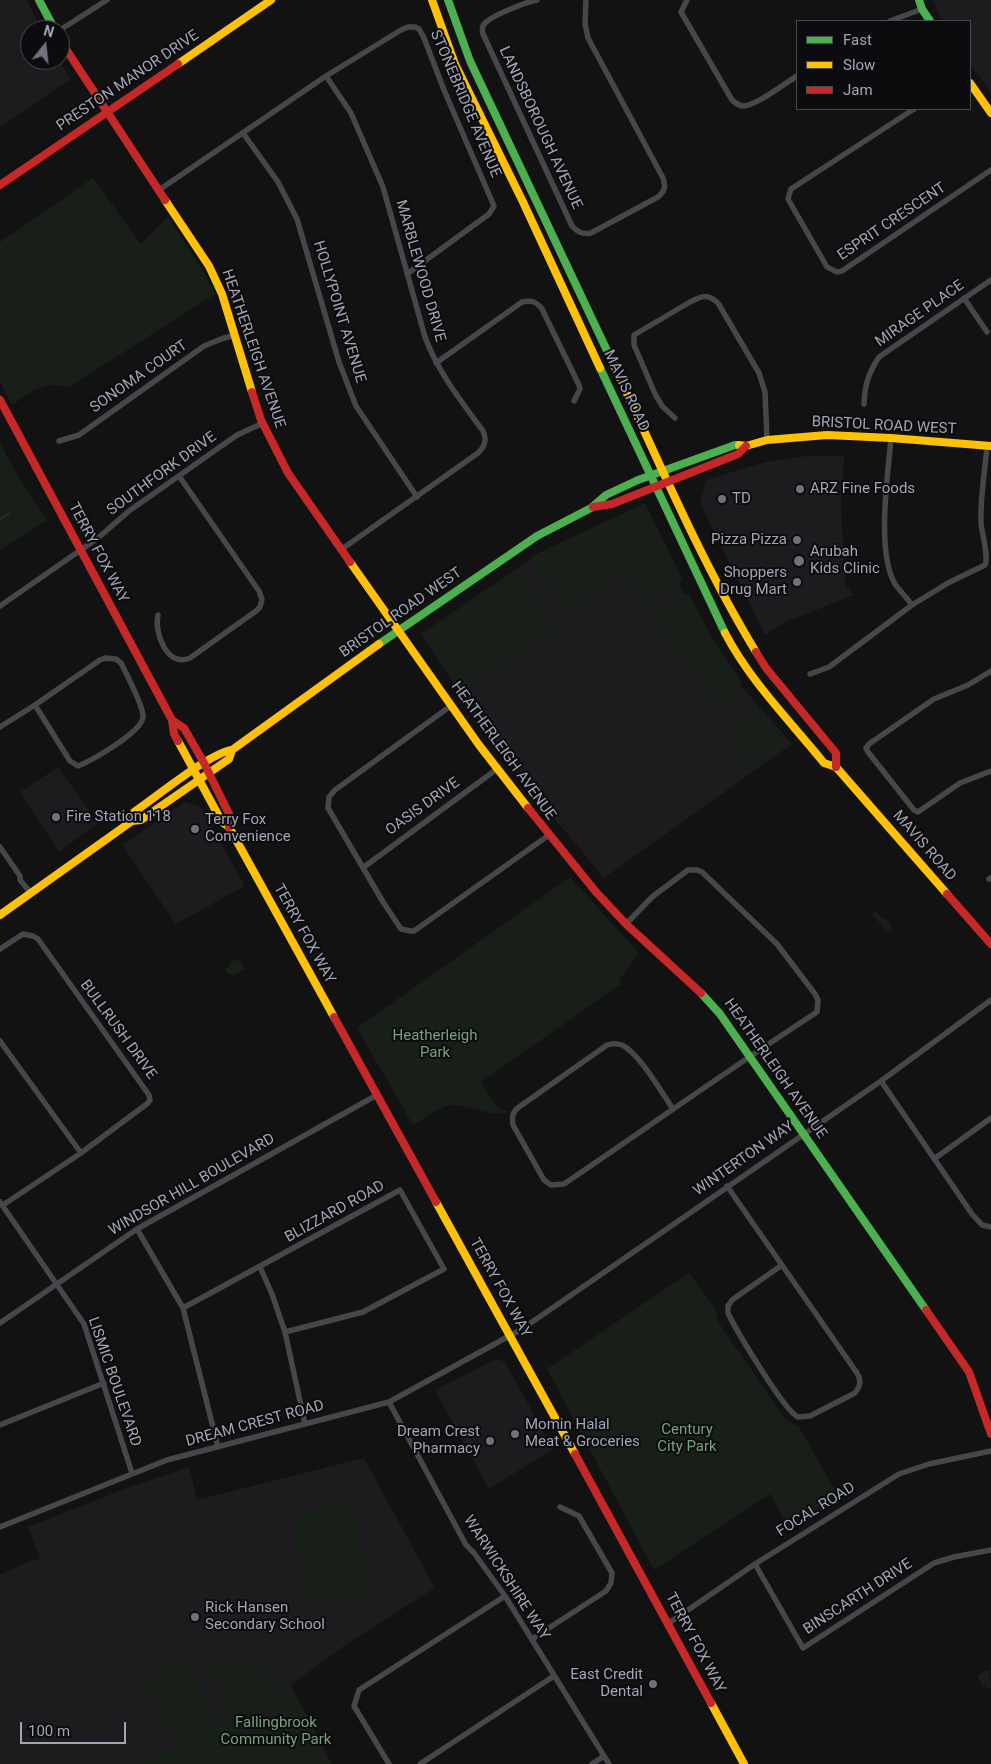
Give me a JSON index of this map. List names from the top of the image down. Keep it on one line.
{"streets":{"street":["PRESTON MANOR DRIVE","STONEBRIDGE AVENUE","LANDSBOROUGH AVENUE","ESPRIT CRESCENT","MARBLEWOOD DRIVE","HOLLYPOINT AVENUE","MIRAGE PLACE","HEATHERLEIGH AVENUE","SONOMA COURT","MAVIS ROAD","BRISTOL ROAD WEST","SOUTHFORK DRIVE","TERRY FOX WAY","OASIS DRIVE","BULLRUSH DRIVE","WINTERTON WAY","WINDSOR HILL BOULEVARD","BLIZZARD ROAD","LISMIC BOULEVARD","DREAM CREST ROAD","FOCAL ROAD","WARWICKSHIRE WAY","BINSCARTH DRIVE"]},"crossings":[["PRESTON MANOR DRIVE","HEATHERLEIGH AVENUE"],["STONEBRIDGE AVENUE","MARBLEWOOD DRIVE"],["STONEBRIDGE AVENUE","HOLLYPOINT AVENUE"],["STONEBRIDGE AVENUE","HEATHERLEIGH AVENUE"],["MARBLEWOOD DRIVE","HOLLYPOINT AVENUE"],["MARBLEWOOD DRIVE","HEATHERLEIGH AVENUE"],["HEATHERLEIGH AVENUE","SONOMA COURT"],["HEATHERLEIGH AVENUE","BRISTOL ROAD WEST"],["HEATHERLEIGH AVENUE","SOUTHFORK DRIVE"],["HEATHERLEIGH AVENUE","OASIS DRIVE"],["HEATHERLEIGH AVENUE","WINTERTON WAY"],["MAVIS ROAD","BRISTOL ROAD WEST"],["BRISTOL ROAD WEST","TERRY FOX WAY"],["SOUTHFORK DRIVE","TERRY FOX WAY"],["TERRY FOX WAY","WINTERTON WAY"],["TERRY FOX WAY","WINDSOR HILL BOULEVARD"],["TERRY FOX WAY","DREAM CREST ROAD"],["TERRY FOX WAY","FOCAL ROAD"],["BULLRUSH DRIVE","LISMIC BOULEVARD"],["WINTERTON WAY","DREAM CREST ROAD"],["WINDSOR HILL BOULEVARD","LISMIC BOULEVARD"],["LISMIC BOULEVARD","DREAM CREST ROAD"],["DREAM CREST ROAD","WARWICKSHIRE WAY"],["FOCAL ROAD","BINSCARTH DRIVE"]],"parks":["Heatherleigh Park","Century City Park","Fallingbrook Community Park"],"places":["ARZ Fine Foods","TD","Pizza Pizza","Arubah Kids Clinic","Shoppers Drug Mart","Fire Station 118","Terry Fox Convenience","Momin Halal Meat & Groceries","Dream Crest Pharmacy","Rick Hansen Secondary School","East Credit Dental"],"legend":["Fast","Slow","Jam"],"scale_bar":"100 m","north":"top"}
